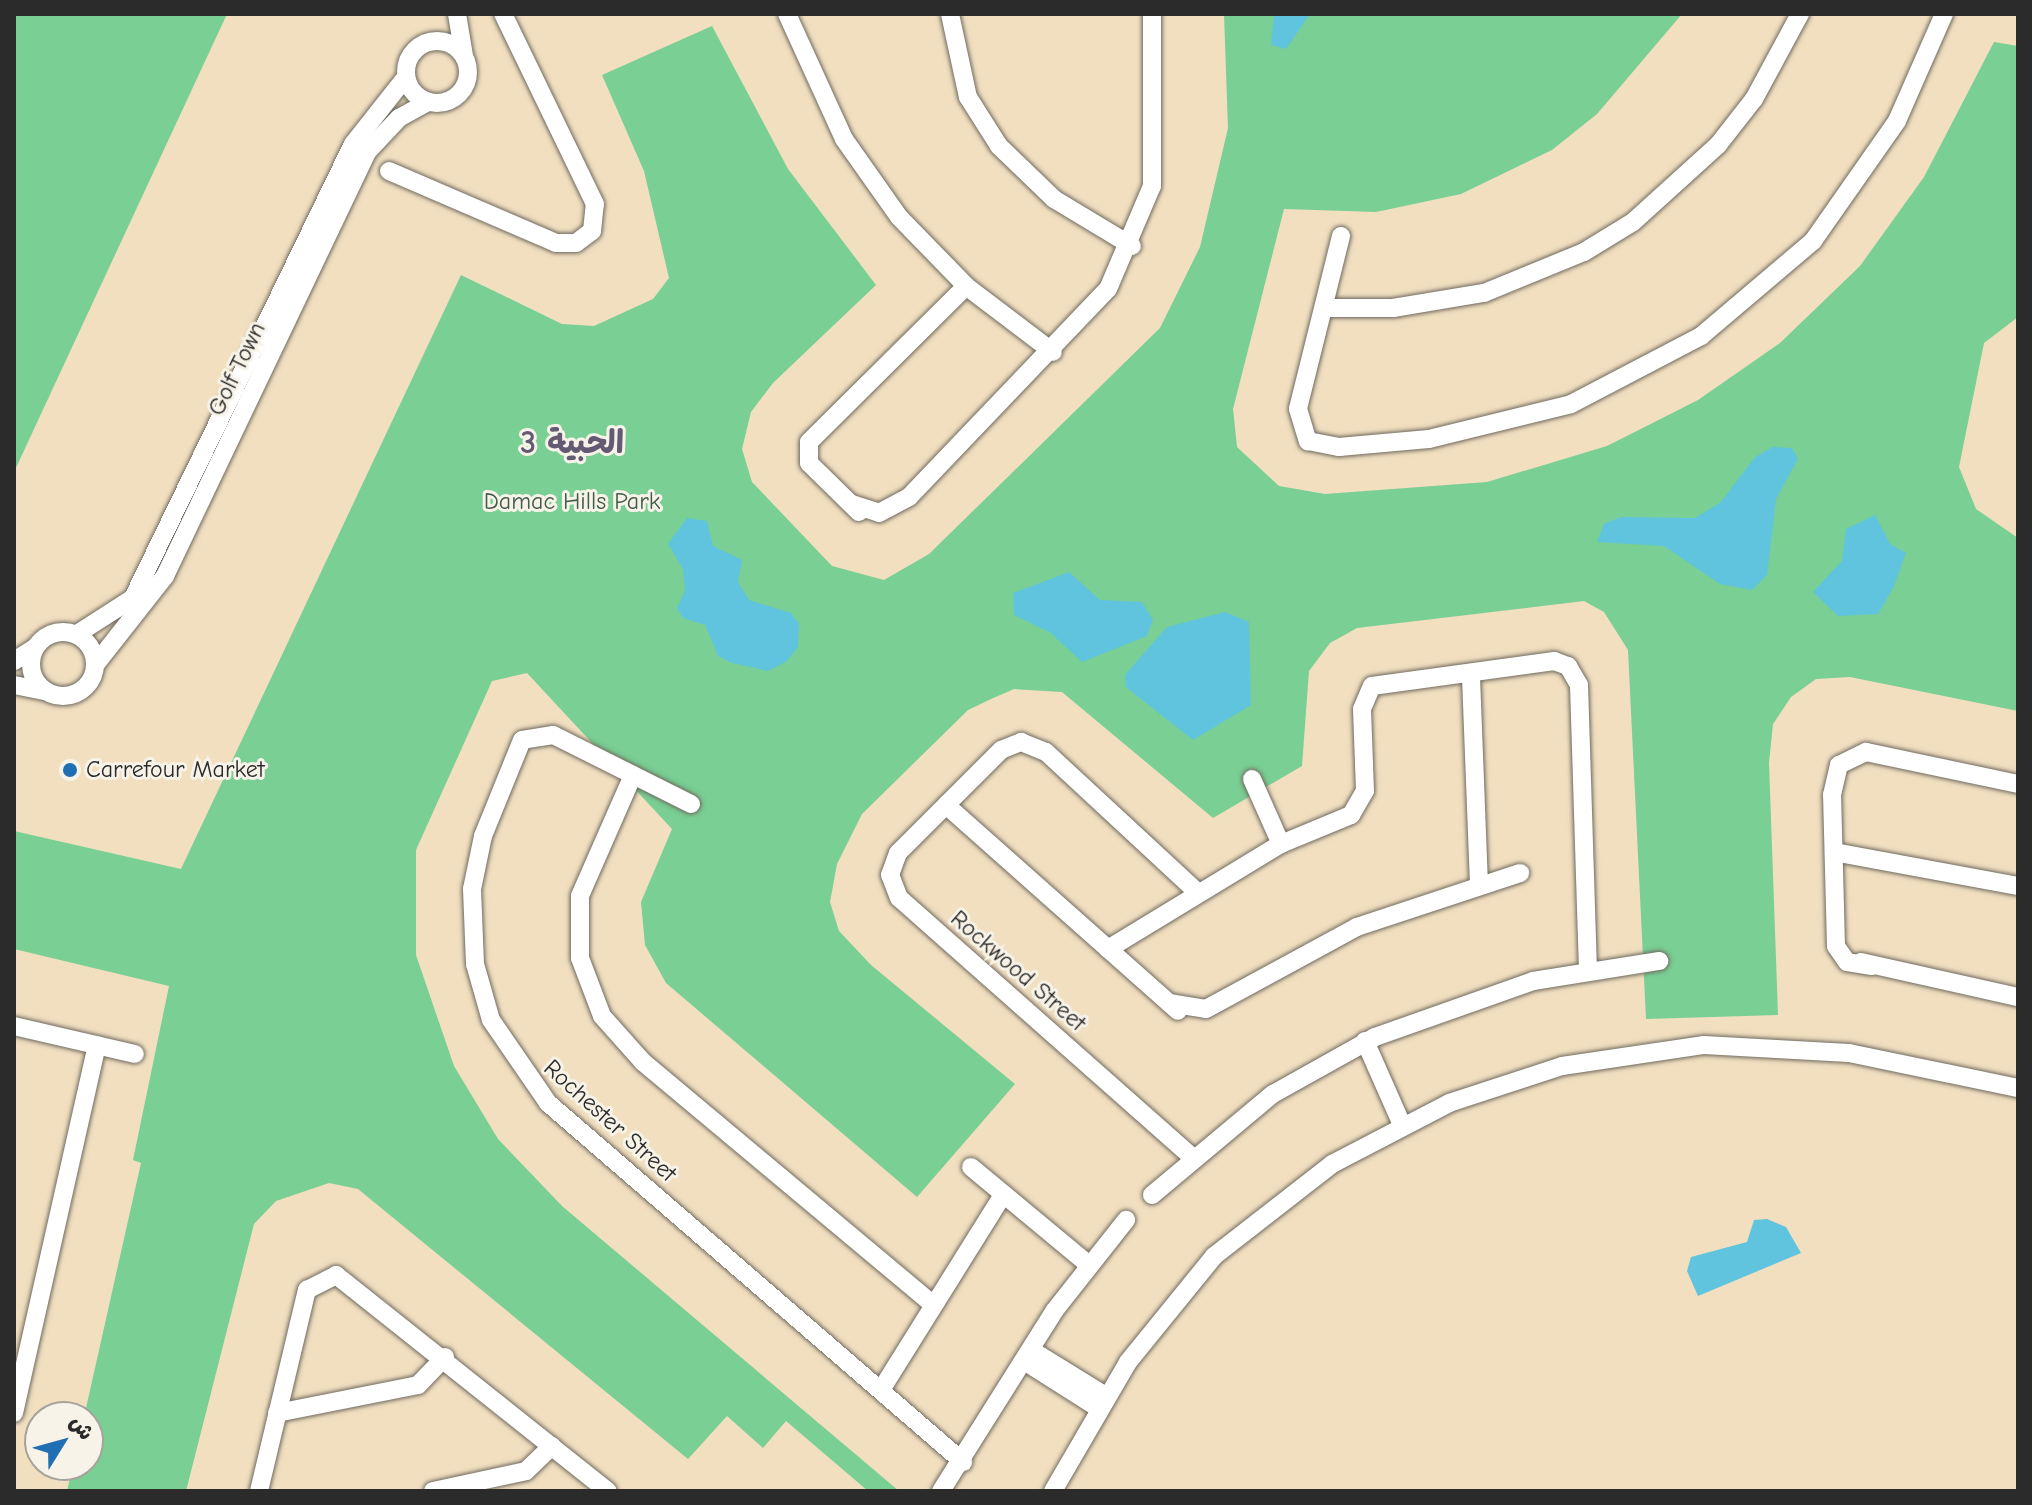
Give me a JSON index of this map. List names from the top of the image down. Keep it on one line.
{"streets":{"street":["Golf Town","Rockwood Street","Rochester Street"]},"districts":["الحبية 3"],"parks":["Damac Hills Park"],"places":["Carrefour Market"],"north":"top right"}
